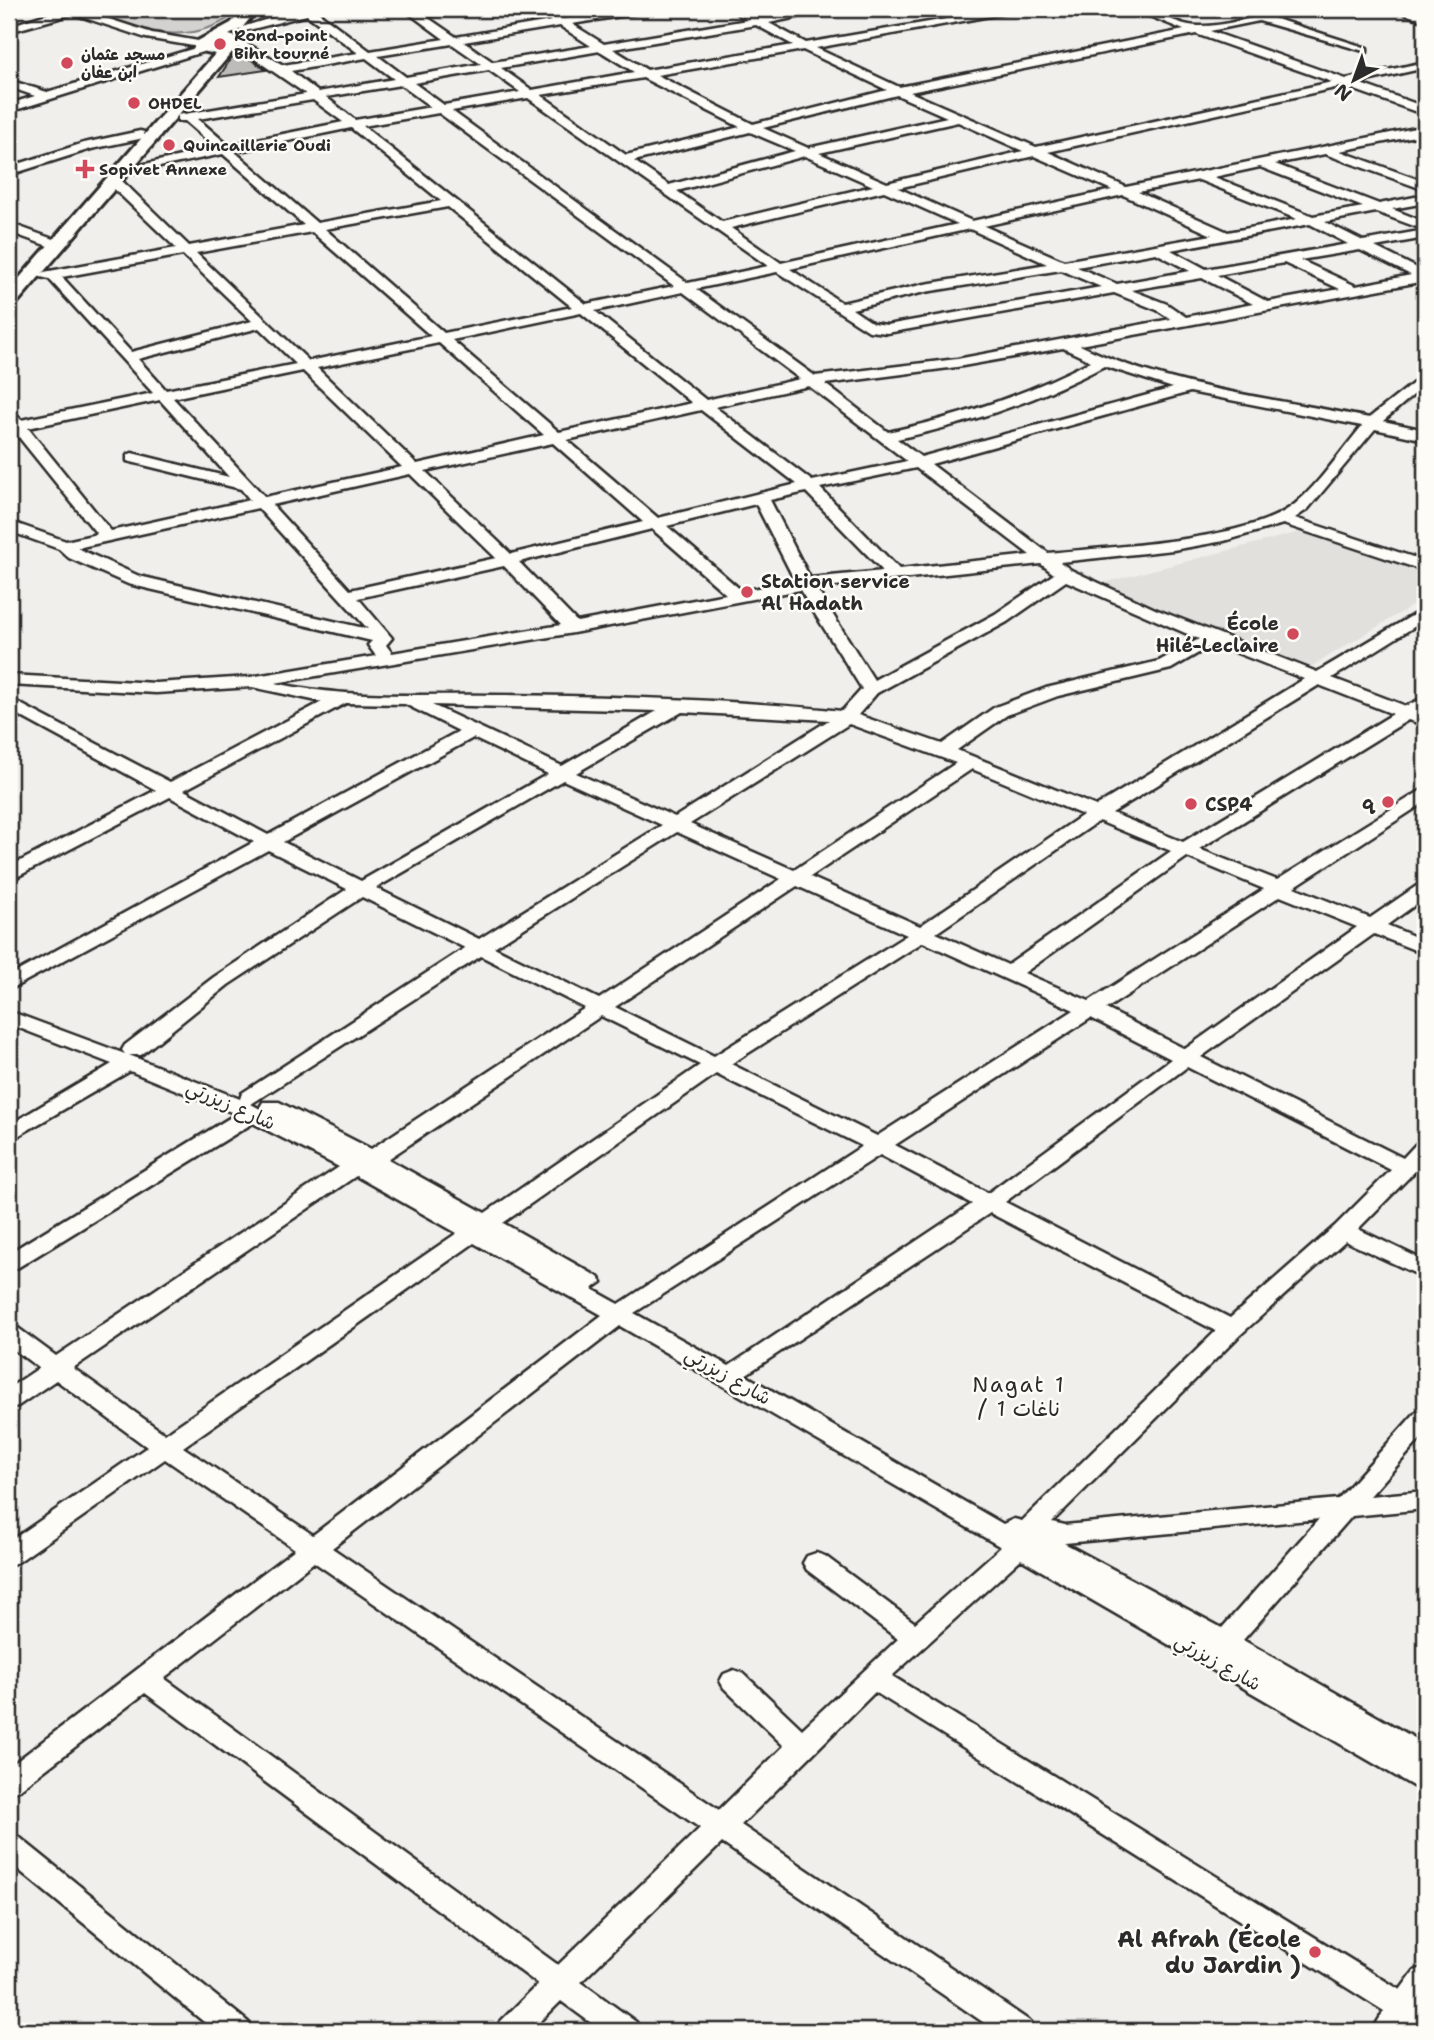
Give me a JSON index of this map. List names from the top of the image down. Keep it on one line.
{"streets":{"street":["شارع زيزرتي"]},"districts":["Nagat 1 / ناغات 1"],"places":{"other":["Rond-point Bihr tourné","مسجد عثمان ابن عفان","OHDEL","Quincaillerie Oudi","Station service Al Hadath","École Hilé-Leclaire","q","CSP4","Al Afrah (École du Jardin )"],"health":["Sopivet Annexe"]},"north":"bottom left"}
